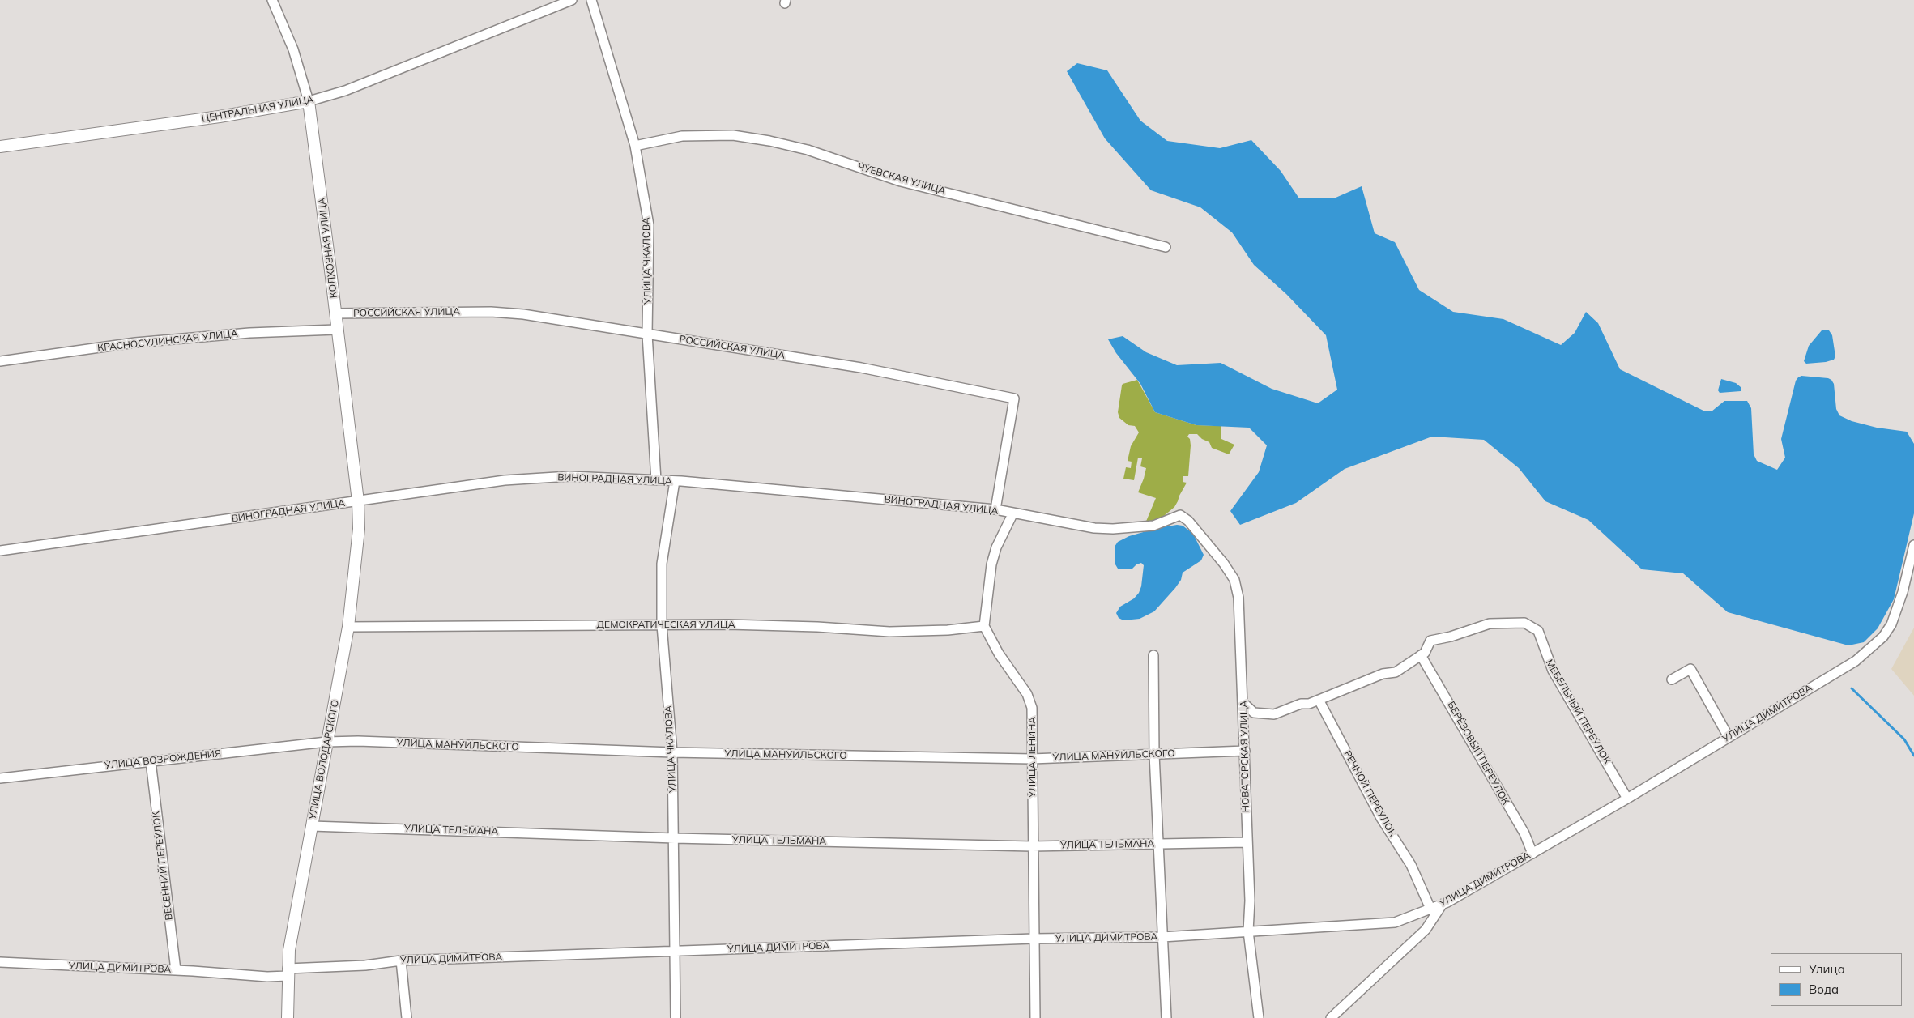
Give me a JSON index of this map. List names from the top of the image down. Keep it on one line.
{"streets":{"street":["ЦЕНТРАЛЬНАЯ УЛИЦА","ЧУЕВСКАЯ УЛИЦА","КОЛХОЗНАЯ УЛИЦА","УЛИЦА ЧКАЛОВА","РОССИЙСКАЯ УЛИЦА","КРАСНОСУЛИНСКАЯ УЛИЦА","ВИНОГРАДНАЯ УЛИЦА","ДЕМОКРАТИЧЕСКАЯ УЛИЦА","МЕБЕЛЬНЫЙ ПЕРЕУЛОК","УЛИЦА ДИМИТРОВА","УЛИЦА МАНУИЛЬСКОГО","БЕРЁЗОВЫЙ ПЕРЕУЛОК","НОВАТОРСКАЯ УЛИЦА","УЛИЦА ЛЕНИНА","УЛИЦА ВОЗРОЖДЕНИЯ","УЛИЦА ВОЛОДАРСКОГО","РЕЧНОЙ ПЕРЕУЛОК","УЛИЦА ТЕЛЬМАНА","ВЕСЕННИЙ ПЕРЕУЛОК"]},"crossings":[["ЦЕНТРАЛЬНАЯ УЛИЦА","КОЛХОЗНАЯ УЛИЦА"],["ЧУЕВСКАЯ УЛИЦА","УЛИЦА ЧКАЛОВА"],["КОЛХОЗНАЯ УЛИЦА","РОССИЙСКАЯ УЛИЦА"],["КОЛХОЗНАЯ УЛИЦА","КРАСНОСУЛИНСКАЯ УЛИЦА"],["КОЛХОЗНАЯ УЛИЦА","ВИНОГРАДНАЯ УЛИЦА"],["КОЛХОЗНАЯ УЛИЦА","УЛИЦА ВОЛОДАРСКОГО"],["УЛИЦА ЧКАЛОВА","РОССИЙСКАЯ УЛИЦА"],["УЛИЦА ЧКАЛОВА","ВИНОГРАДНАЯ УЛИЦА"],["УЛИЦА ЧКАЛОВА","ДЕМОКРАТИЧЕСКАЯ УЛИЦА"],["УЛИЦА ЧКАЛОВА","УЛИЦА ДИМИТРОВА"],["УЛИЦА ЧКАЛОВА","УЛИЦА МАНУИЛЬСКОГО"],["УЛИЦА ЧКАЛОВА","УЛИЦА ТЕЛЬМАНА"],["РОССИЙСКАЯ УЛИЦА","ВИНОГРАДНАЯ УЛИЦА"],["ВИНОГРАДНАЯ УЛИЦА","НОВАТОРСКАЯ УЛИЦА"],["ВИНОГРАДНАЯ УЛИЦА","УЛИЦА ВОЛОДАРСКОГО"],["ДЕМОКРАТИЧЕСКАЯ УЛИЦА","УЛИЦА ЛЕНИНА"],["ДЕМОКРАТИЧЕСКАЯ УЛИЦА","УЛИЦА ВОЛОДАРСКОГО"],["МЕБЕЛЬНЫЙ ПЕРЕУЛОК","УЛИЦА ДИМИТРОВА"],["МЕБЕЛЬНЫЙ ПЕРЕУЛОК","БЕРЁЗОВЫЙ ПЕРЕУЛОК"],["МЕБЕЛЬНЫЙ ПЕРЕУЛОК","НОВАТОРСКАЯ УЛИЦА"],["МЕБЕЛЬНЫЙ ПЕРЕУЛОК","РЕЧНОЙ ПЕРЕУЛОК"],["УЛИЦА ДИМИТРОВА","БЕРЁЗОВЫЙ ПЕРЕУЛОК"],["УЛИЦА ДИМИТРОВА","НОВАТОРСКАЯ УЛИЦА"],["УЛИЦА ДИМИТРОВА","УЛИЦА ЛЕНИНА"],["УЛИЦА ДИМИТРОВА","УЛИЦА ВОЛОДАРСКОГО"],["УЛИЦА ДИМИТРОВА","РЕЧНОЙ ПЕРЕУЛОК"],["УЛИЦА ДИМИТРОВА","ВЕСЕННИЙ ПЕРЕУЛОК"],["УЛИЦА МАНУИЛЬСКОГО","НОВАТОРСКАЯ УЛИЦА"],["УЛИЦА МАНУИЛЬСКОГО","УЛИЦА ЛЕНИНА"],["УЛИЦА МАНУИЛЬСКОГО","УЛИЦА ВОЗРОЖДЕНИЯ"],["УЛИЦА МАНУИЛЬСКОГО","УЛИЦА ВОЛОДАРСКОГО"],["НОВАТОРСКАЯ УЛИЦА","УЛИЦА ТЕЛЬМАНА"],["УЛИЦА ЛЕНИНА","УЛИЦА ТЕЛЬМАНА"],["УЛИЦА ВОЗРОЖДЕНИЯ","УЛИЦА ВОЛОДАРСКОГО"],["УЛИЦА ВОЗРОЖДЕНИЯ","ВЕСЕННИЙ ПЕРЕУЛОК"],["УЛИЦА ВОЛОДАРСКОГО","УЛИЦА ТЕЛЬМАНА"]],"legend":["Улица","Вода"]}
